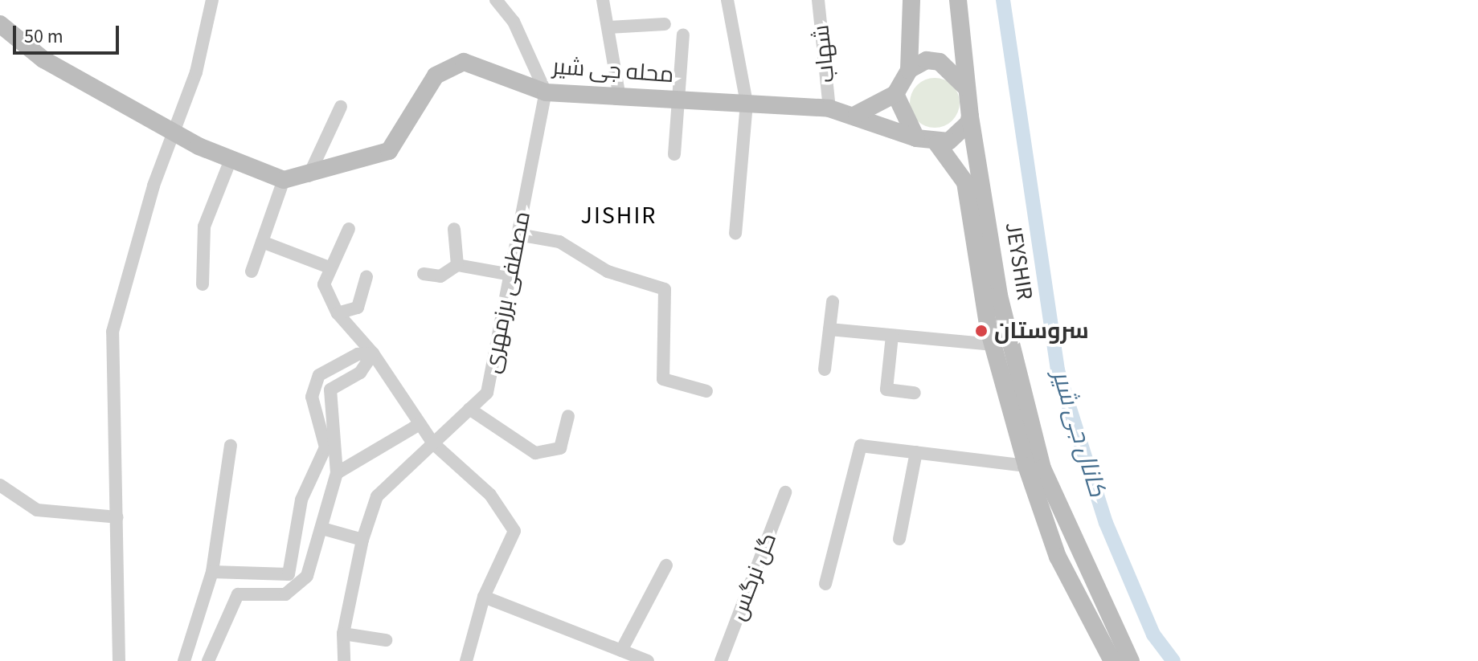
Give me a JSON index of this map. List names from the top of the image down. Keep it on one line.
{"streets":{"main road":["محله جی شیر","JEYSHIR"],"street":["شهاب","مصطفی برزمهری","گل نرگس"]},"crossings":[["شهاب","محله جی شیر"],["محله جی شیر","JEYSHIR"],["محله جی شیر","مصطفی برزمهری"]],"districts":["JISHIR"],"water":["کانال جی شیر"],"places":["سروستان"],"scale_bar":"50 m"}
